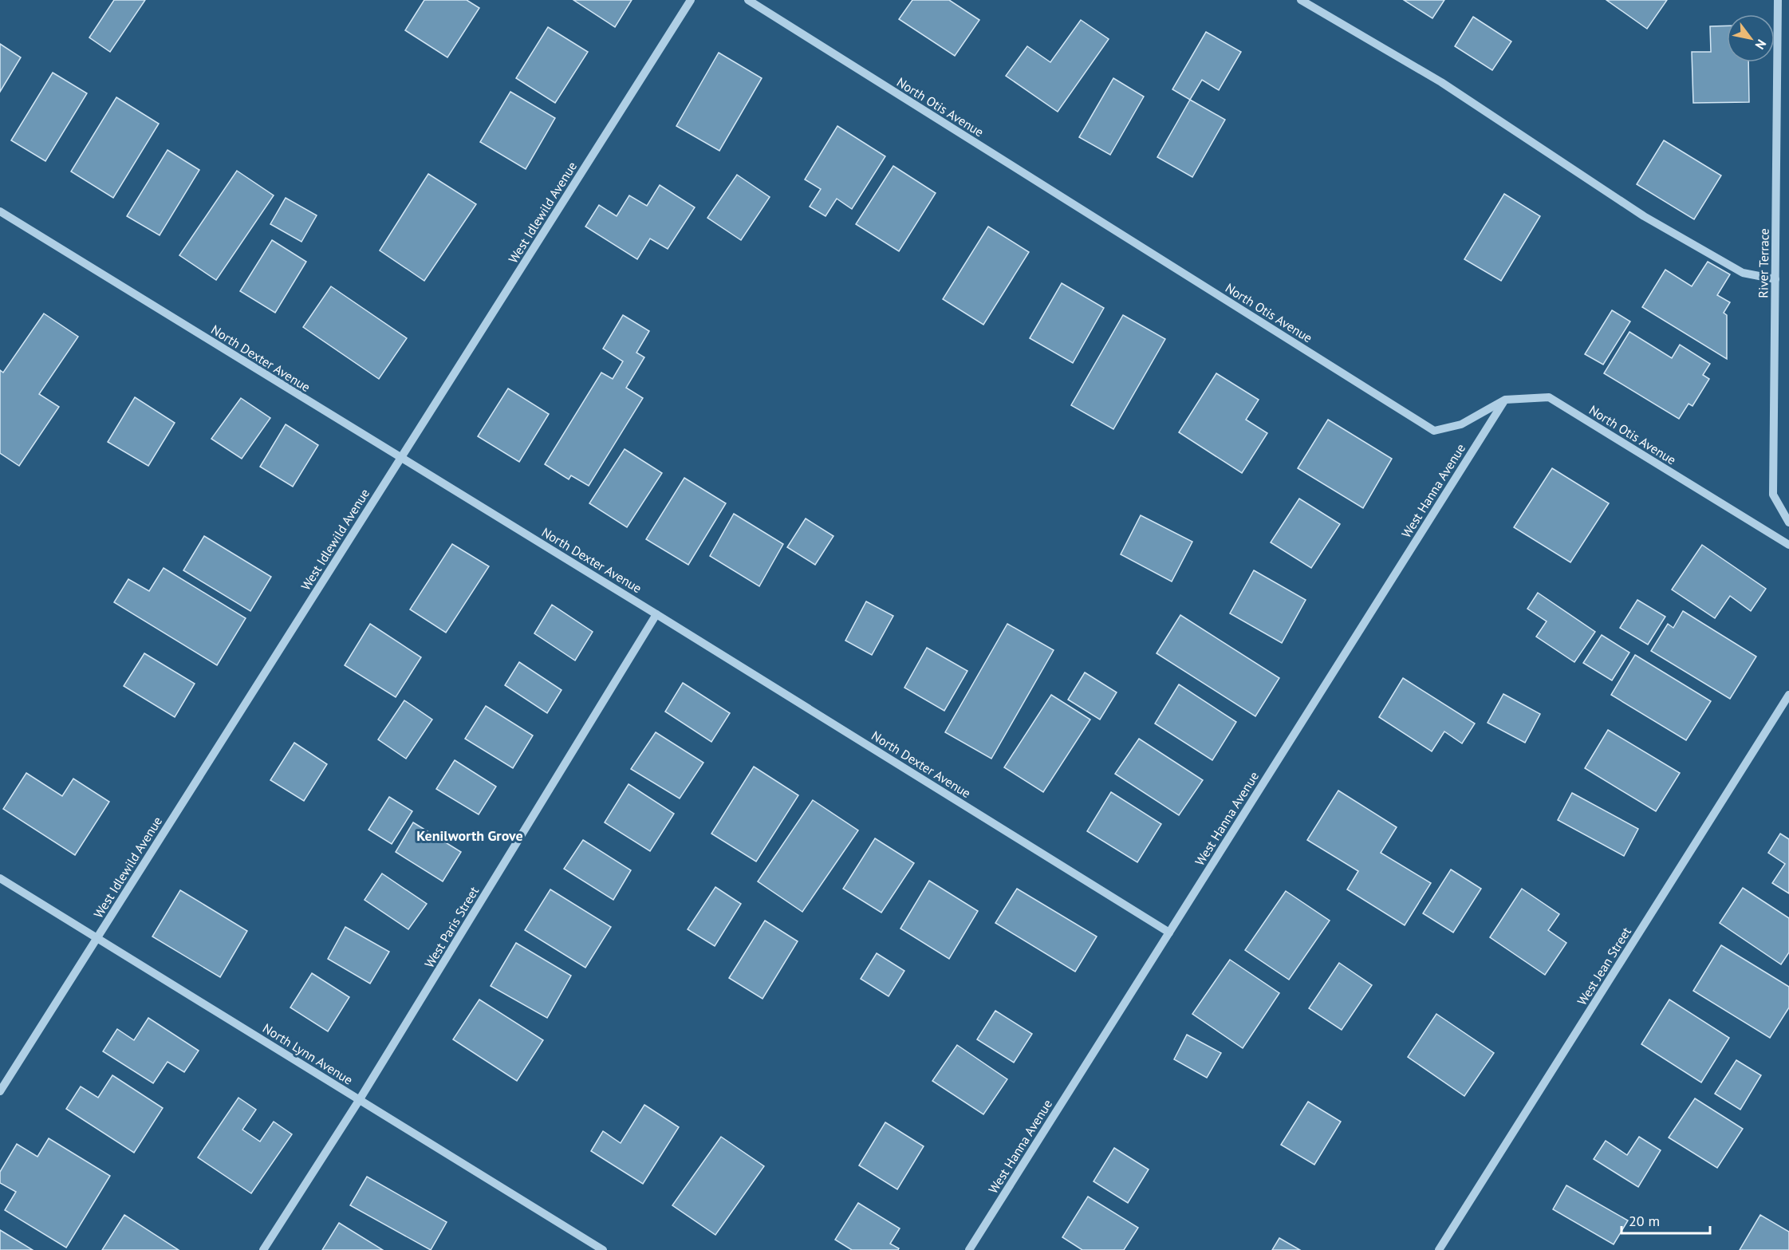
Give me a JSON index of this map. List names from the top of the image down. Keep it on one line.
{"streets":{"street":["North Otis Avenue","West Idlewild Avenue","River Terrace","North Dexter Avenue","West Hanna Avenue","West Paris Street","West Jean Street","North Lynn Avenue"]},"crossings":[["North Otis Avenue","West Hanna Avenue"],["West Idlewild Avenue","North Dexter Avenue"],["West Idlewild Avenue","North Lynn Avenue"],["North Dexter Avenue","West Hanna Avenue"],["North Dexter Avenue","West Paris Street"],["West Paris Street","North Lynn Avenue"]],"districts":["Kenilworth Grove"],"scale_bar":"20 m","north":"bottom right"}
